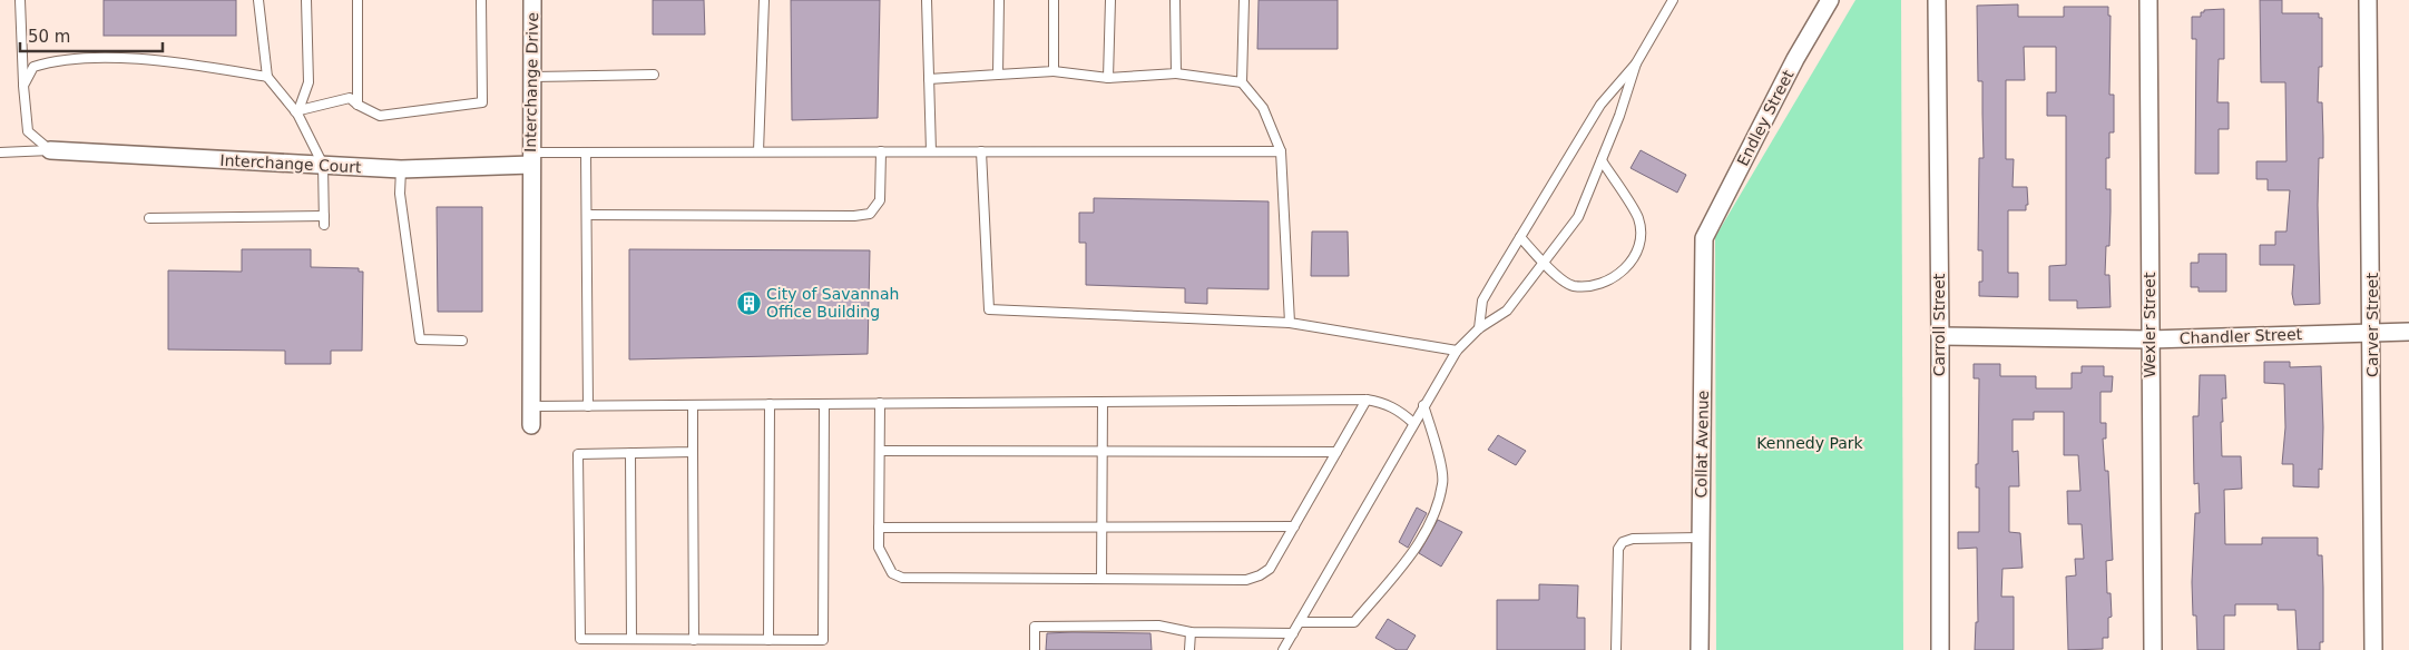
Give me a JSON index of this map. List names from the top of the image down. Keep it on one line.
{"streets":{"street":["Interchange Drive","Endley Street","Interchange Court","Carroll Street","Wexler Street","Carver Street","Chandler Street","Collat Avenue"]},"crossings":[["Interchange Drive","Interchange Court"],["Endley Street","Collat Avenue"],["Carroll Street","Chandler Street"],["Wexler Street","Chandler Street"],["Carver Street","Chandler Street"]],"parks":["Kennedy Park"],"places":{"building":["City of Savannah Office Building"]},"scale_bar":"50 m"}
